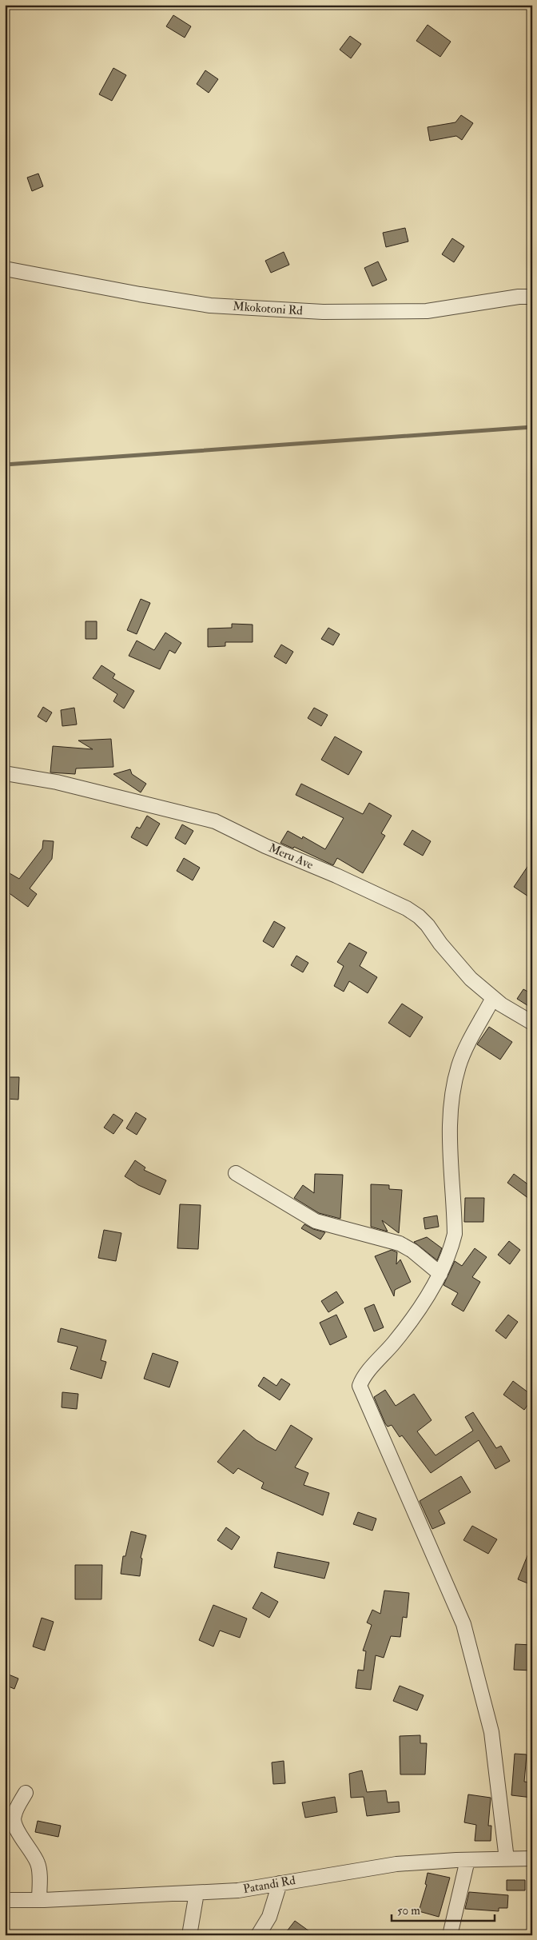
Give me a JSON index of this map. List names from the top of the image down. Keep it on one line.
{"streets":{"street":["Mkokotoni Rd","Meru Ave","Patandi Rd"]},"scale_bar":"50 m"}
